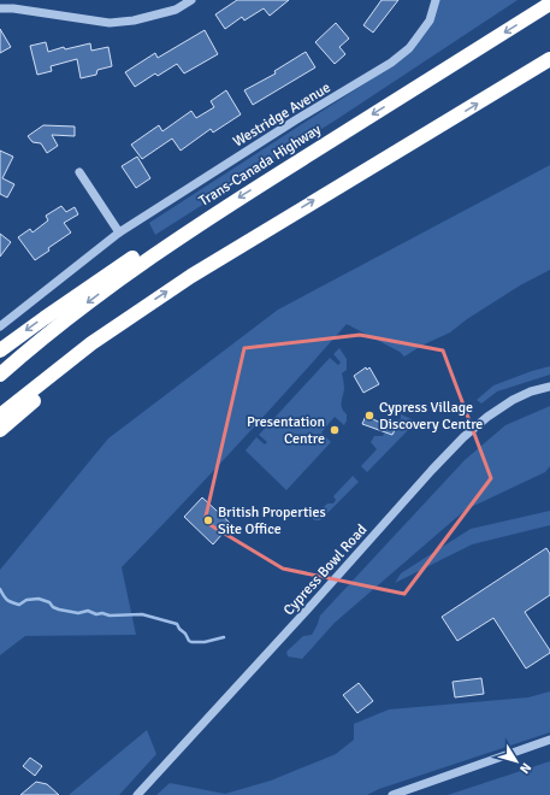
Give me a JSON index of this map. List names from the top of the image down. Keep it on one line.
{"streets":{"highway":["Trans-Canada Highway"],"street":["Westridge Avenue","Cypress Bowl Road"]},"places":["Cypress Village Discovery Centre","Presentation Centre","British Properties Site Office"],"north":"bottom right"}
